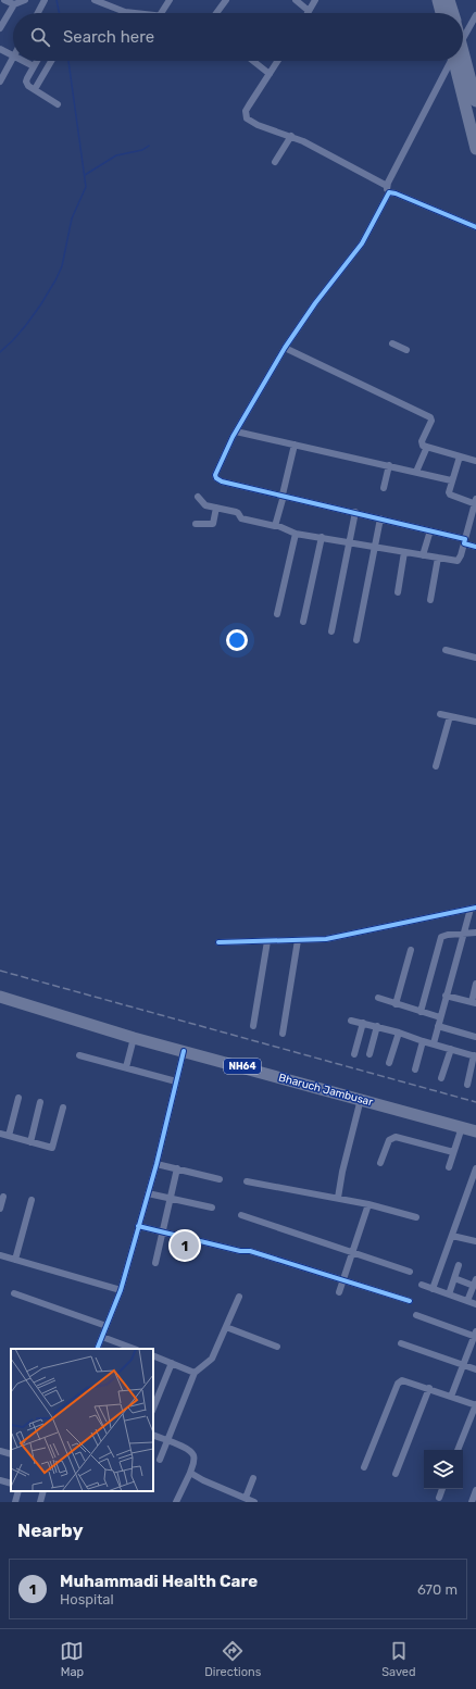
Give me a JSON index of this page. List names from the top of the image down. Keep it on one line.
{"streets":{"highway":["NH64","Bharuch Jambusar"]},"page":{"search":"Search here","pins":"1","heading":"Nearby","list":[{"mark":"1","name":"Muhammadi Health Care","note":"Hospital","value":"670 m"}],"nav":["Map","Directions","Saved"]}}
